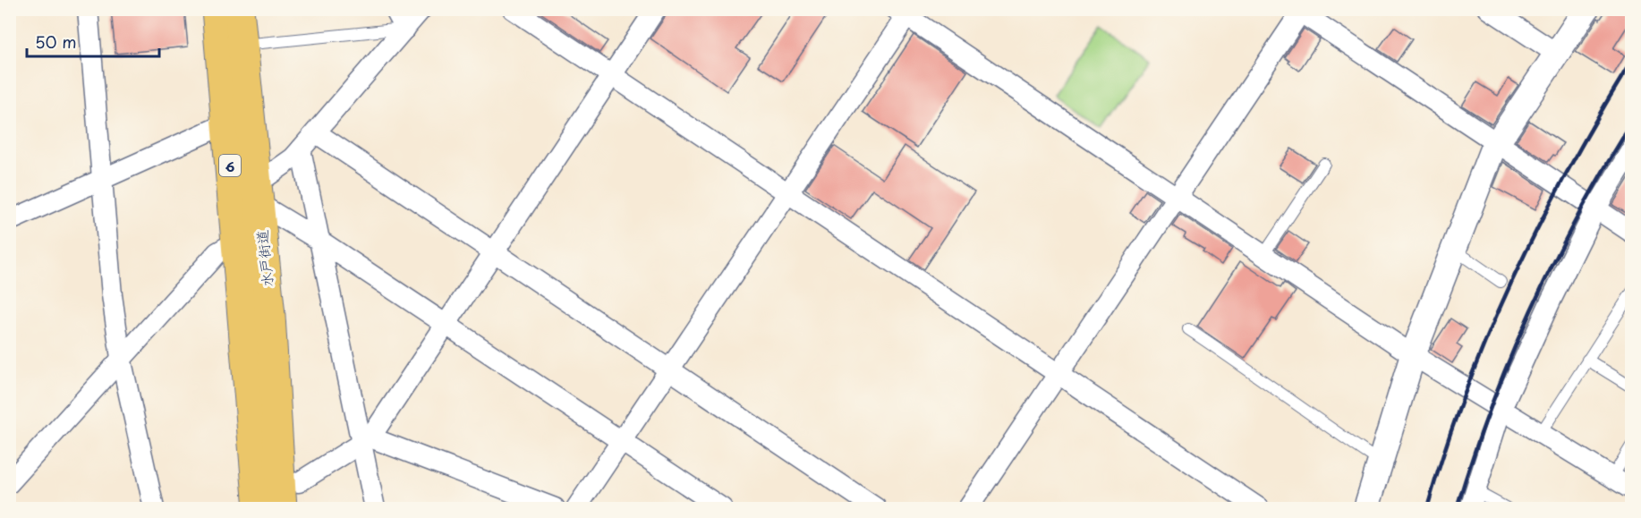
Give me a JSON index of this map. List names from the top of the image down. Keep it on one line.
{"streets":{"highway":["6","水戸街道"]},"scale_bar":"50 m"}
